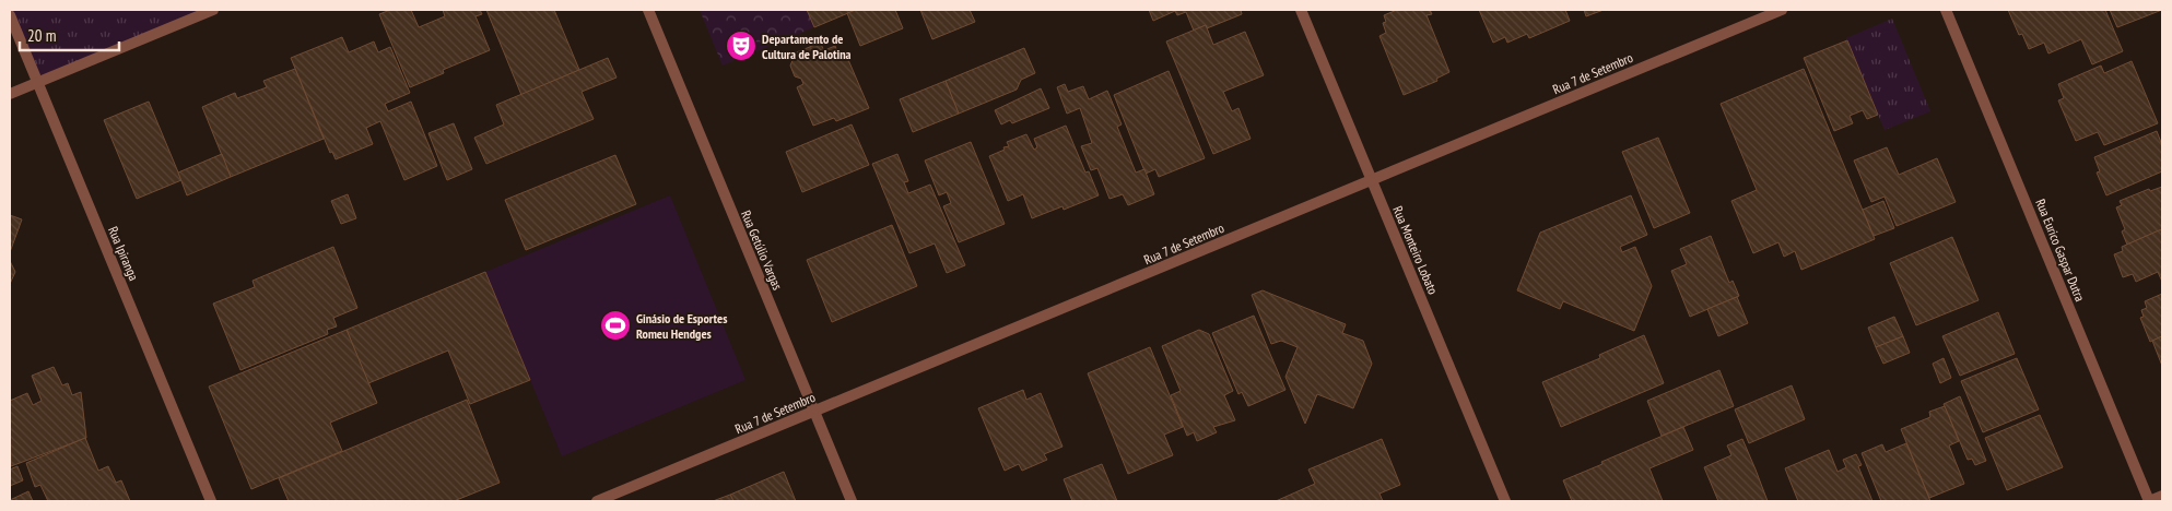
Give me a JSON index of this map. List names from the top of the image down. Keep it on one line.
{"streets":{"street":["Rua 7 de Setembro","Rua Getúlio Vargas","Rua Monteiro Lobato","Rua Eurico Gaspar Dutra","Rua Ipiranga"]},"crossings":[["Rua 7 de Setembro","Rua Getúlio Vargas"],["Rua 7 de Setembro","Rua Monteiro Lobato"]],"places":{"theatre":["Departamento de Cultura de Palotina"],"sports":["Ginásio de Esportes Romeu Hendges"]},"scale_bar":"20 m"}
